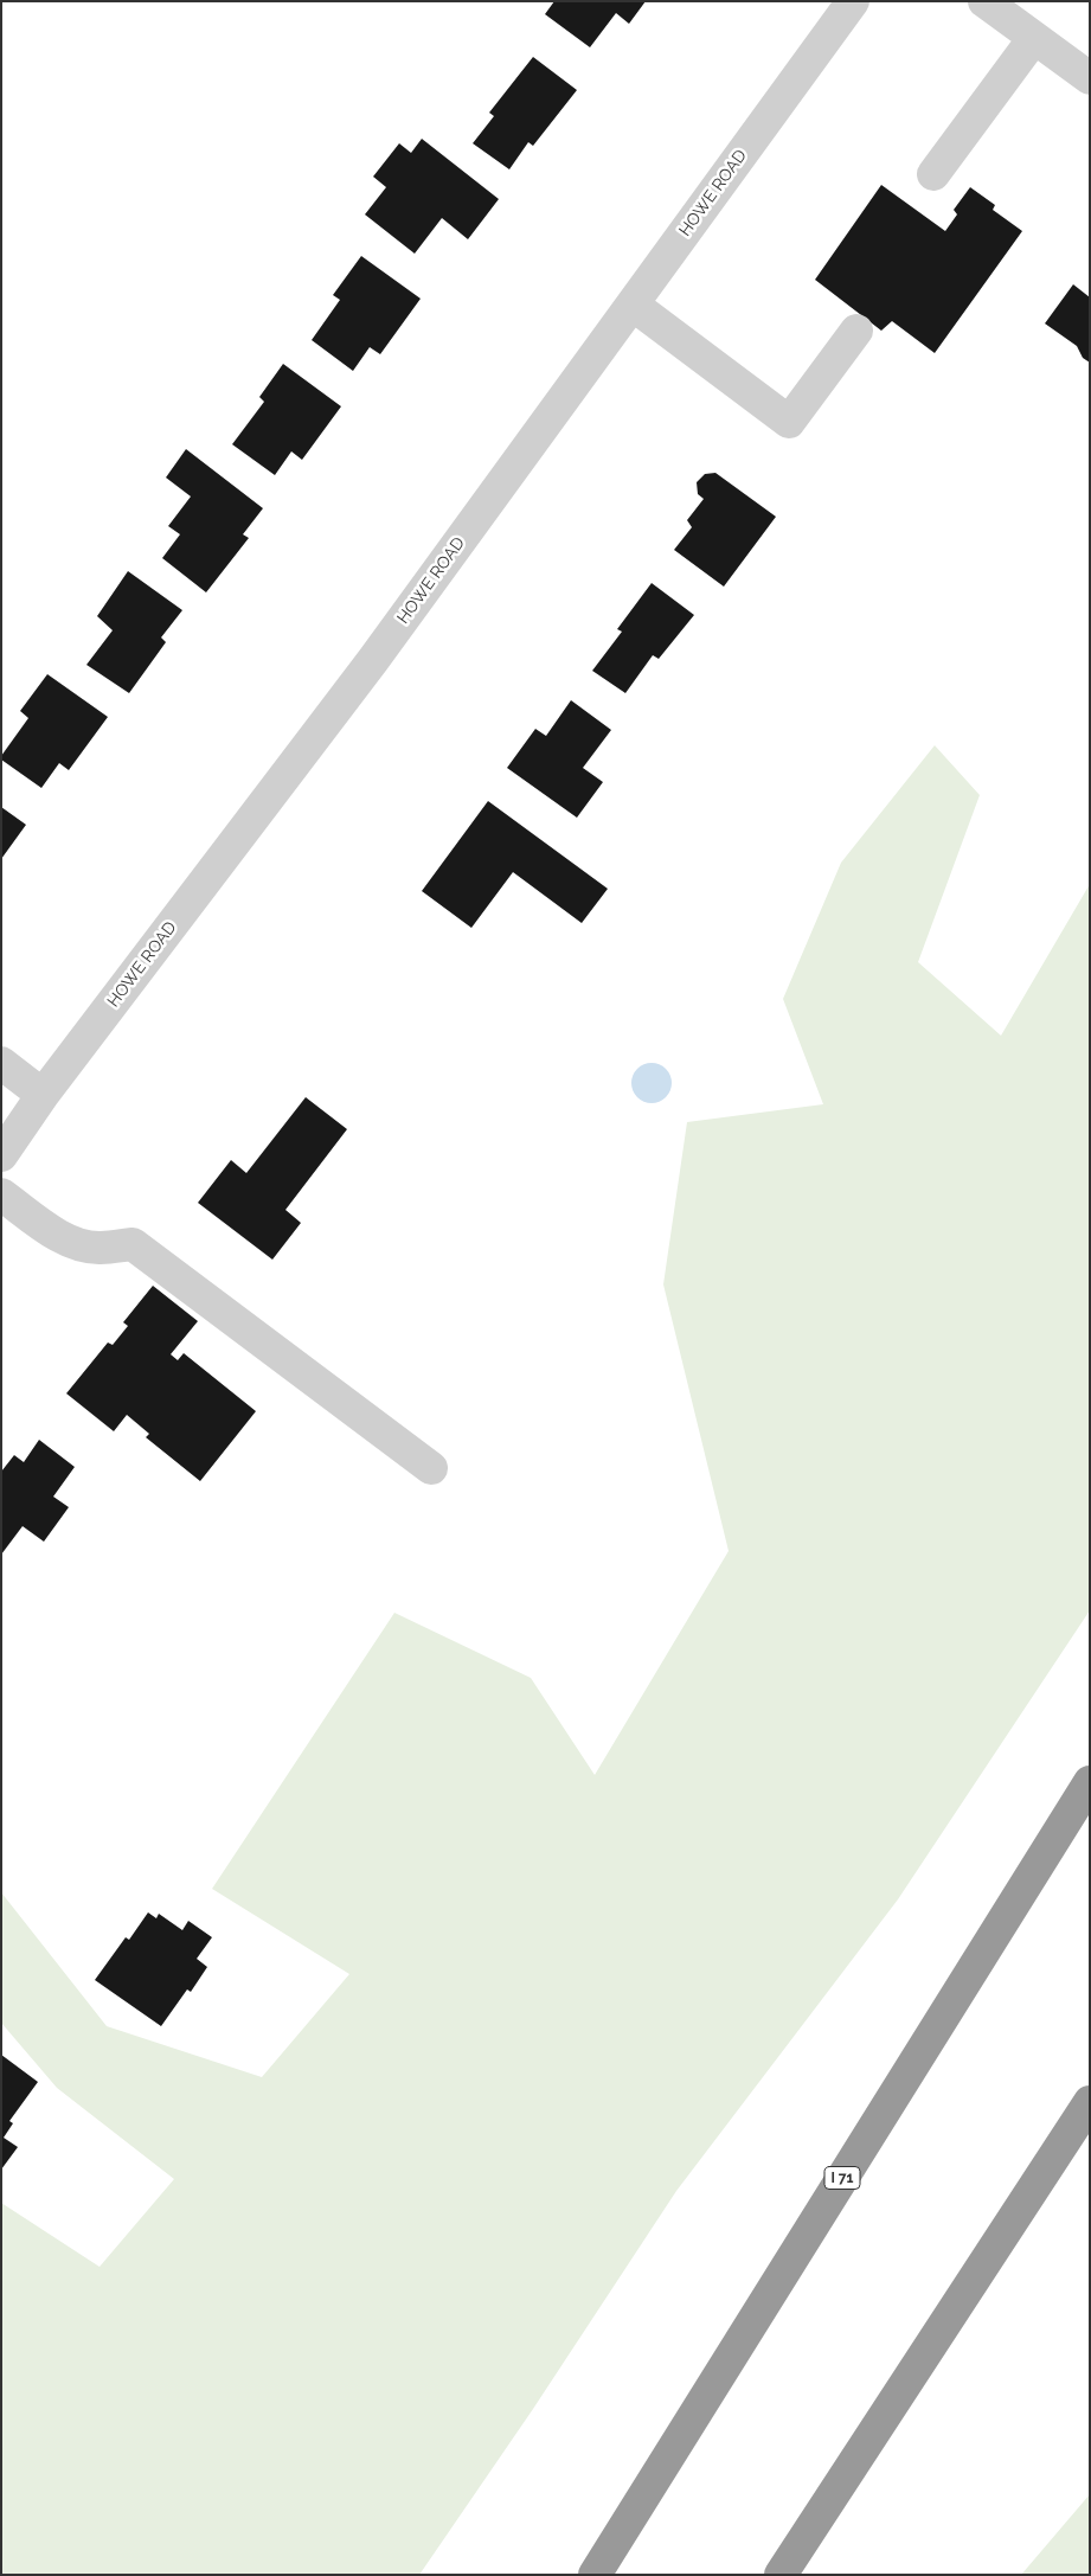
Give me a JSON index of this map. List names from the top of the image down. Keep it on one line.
{"streets":{"highway":["I 71"],"street":["HOWE ROAD"]}}
